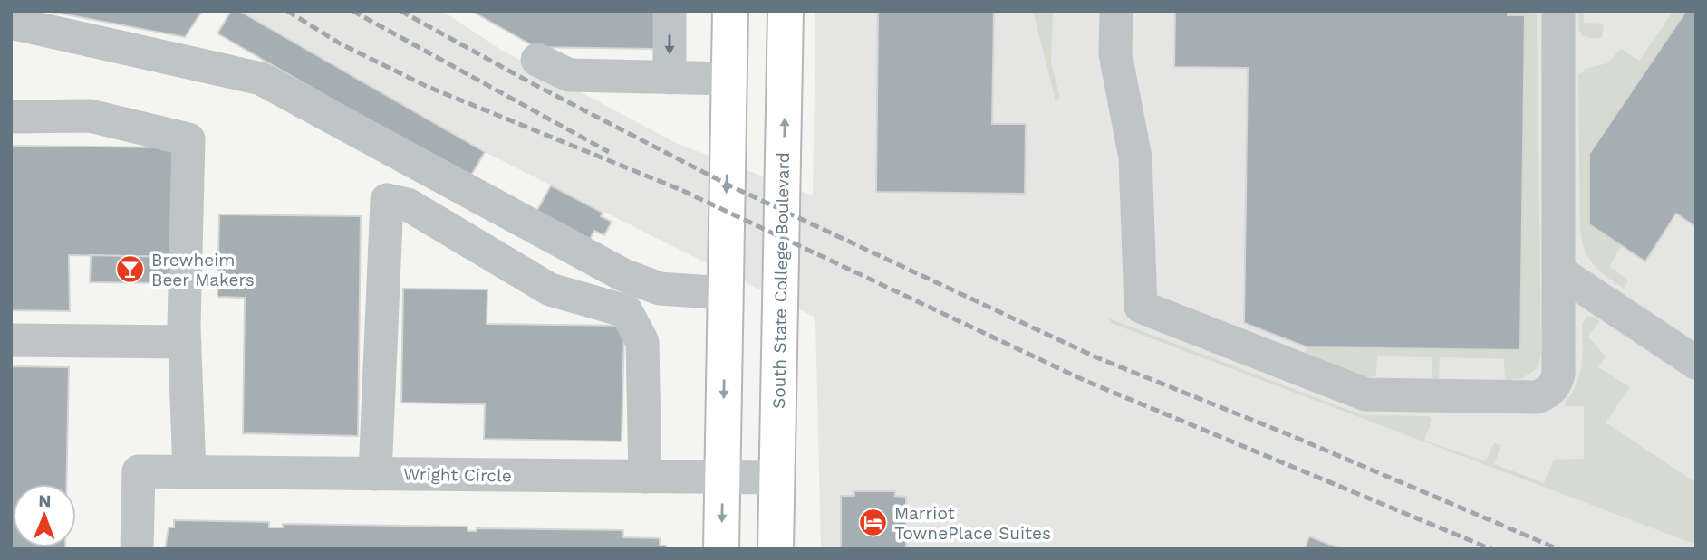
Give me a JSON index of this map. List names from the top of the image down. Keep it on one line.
{"streets":{"main road":["South State College Boulevard"],"street":["Wright Circle"]},"crossings":[["South State College Boulevard","Wright Circle"]],"places":{"bar":["Brewheim Beer Makers"],"hotel":["Marriot TownePlace Suites"]},"north":"top"}
